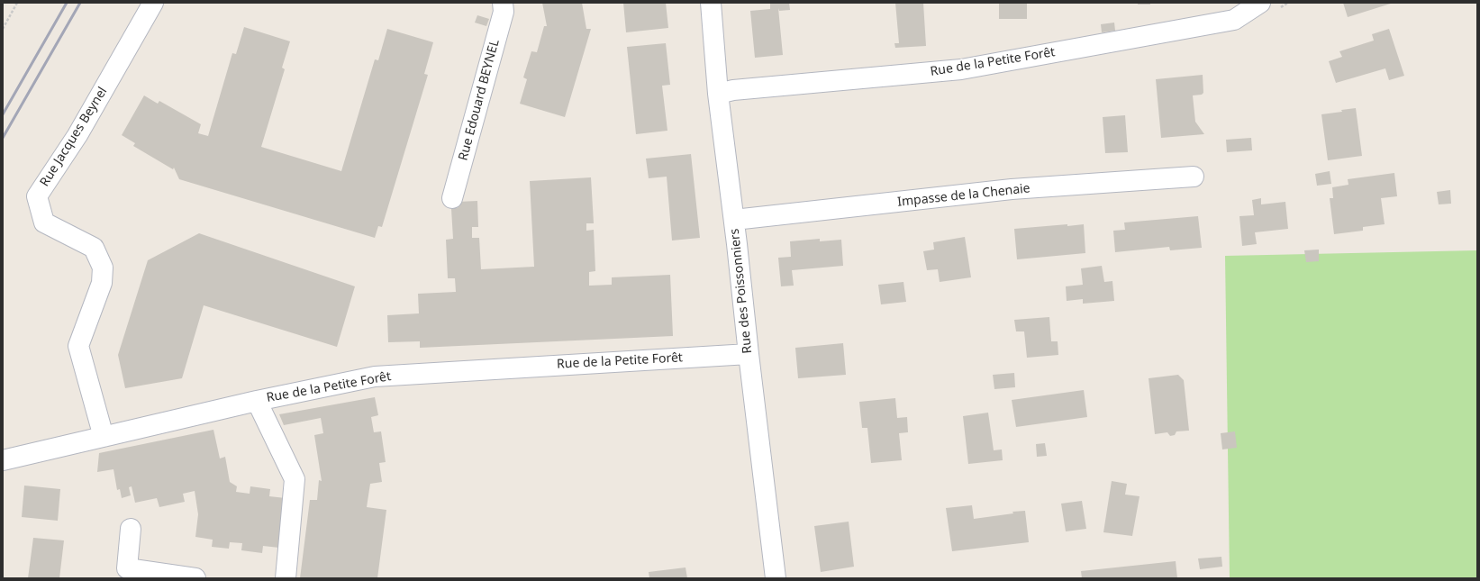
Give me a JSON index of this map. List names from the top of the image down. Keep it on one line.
{"streets":{"street":["Rue de la Petite Forêt","Rue Edouard BEYNEL","Rue Jacques Beynel","Impasse de la Chenaie","Rue des Poissonniers"]},"crossings":[["Rue de la Petite Forêt","Rue Jacques Beynel"],["Rue de la Petite Forêt","Rue des Poissonniers"],["Impasse de la Chenaie","Rue des Poissonniers"]]}
